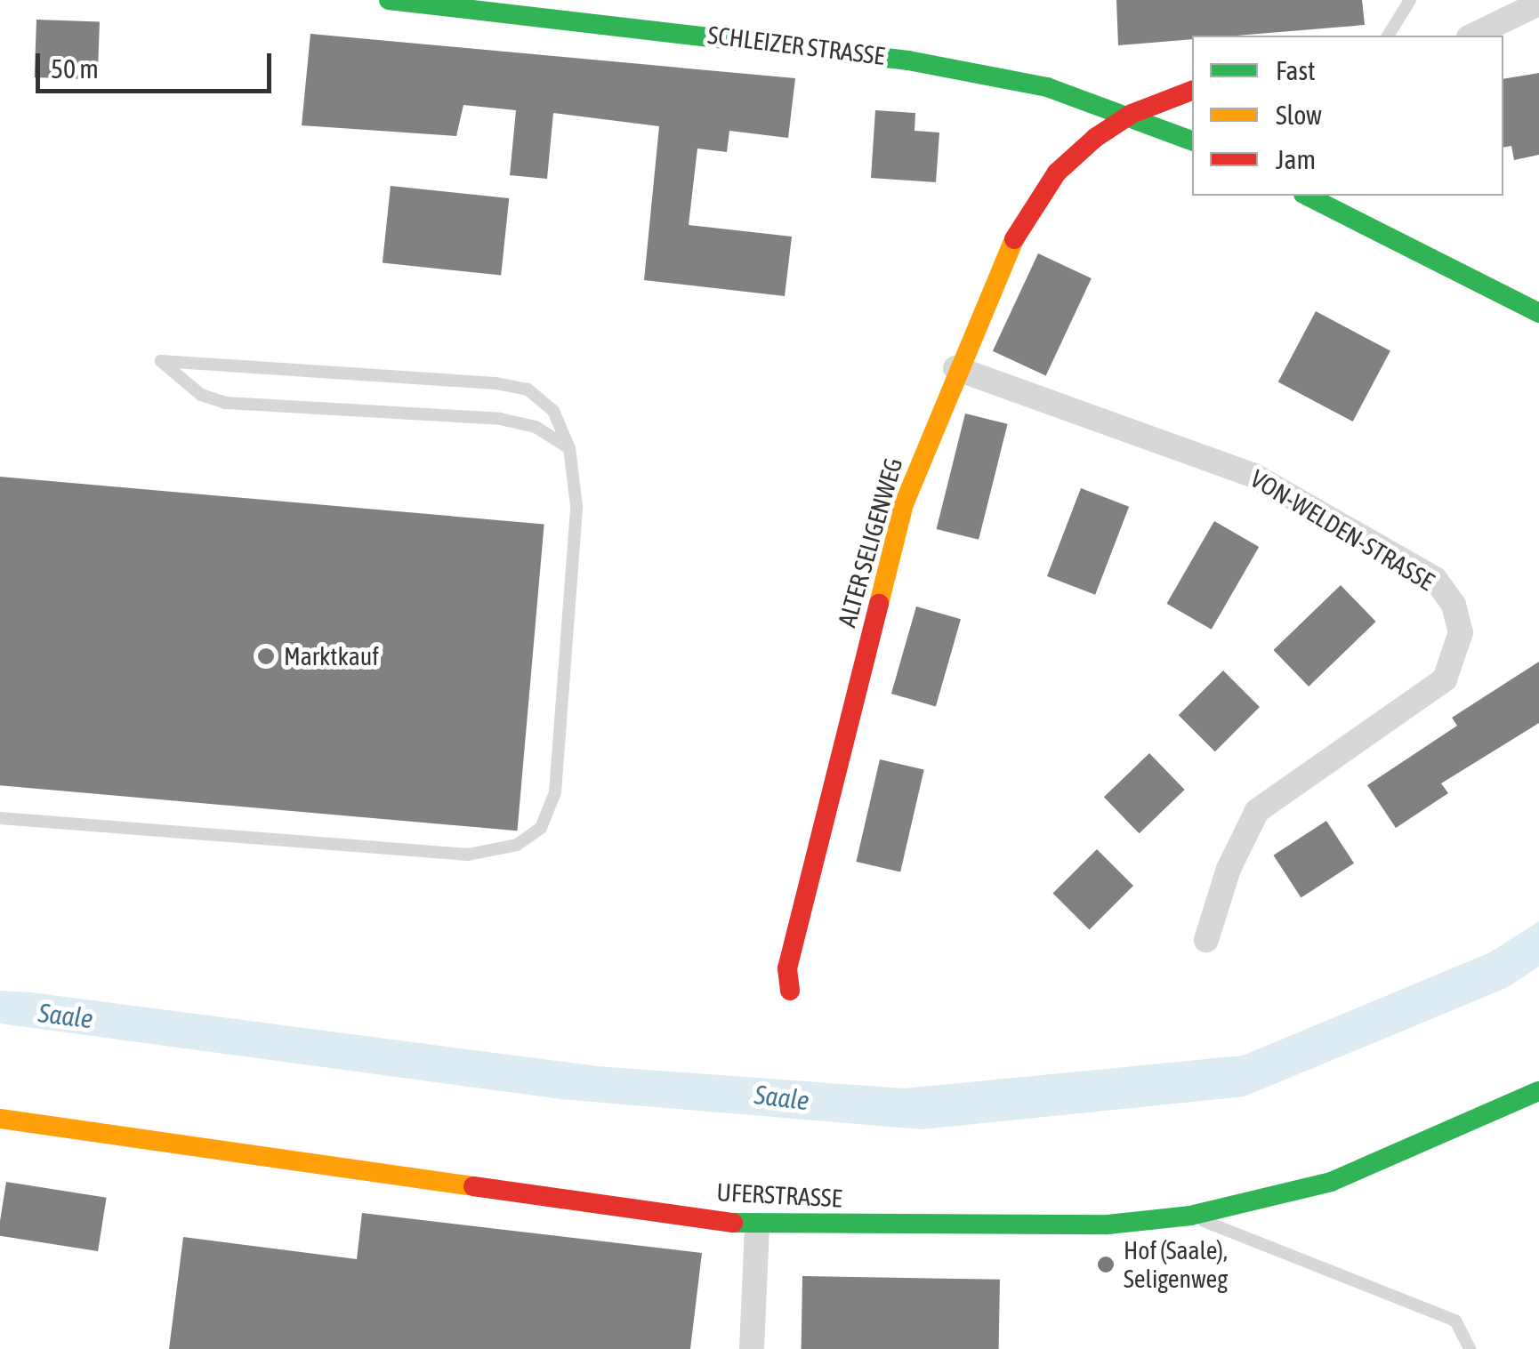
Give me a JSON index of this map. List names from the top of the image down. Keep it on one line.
{"streets":{"street":["SCHLEIZER STRASSE","VON-WELDEN-STRASSE","ALTER SELIGENWEG","UFERSTRASSE"]},"crossings":[["SCHLEIZER STRASSE","ALTER SELIGENWEG"],["VON-WELDEN-STRASSE","ALTER SELIGENWEG"]],"water":["Saale"],"places":["Marktkauf","Hof (Saale), Seligenweg"],"legend":["Fast","Slow","Jam"],"scale_bar":"50 m"}
